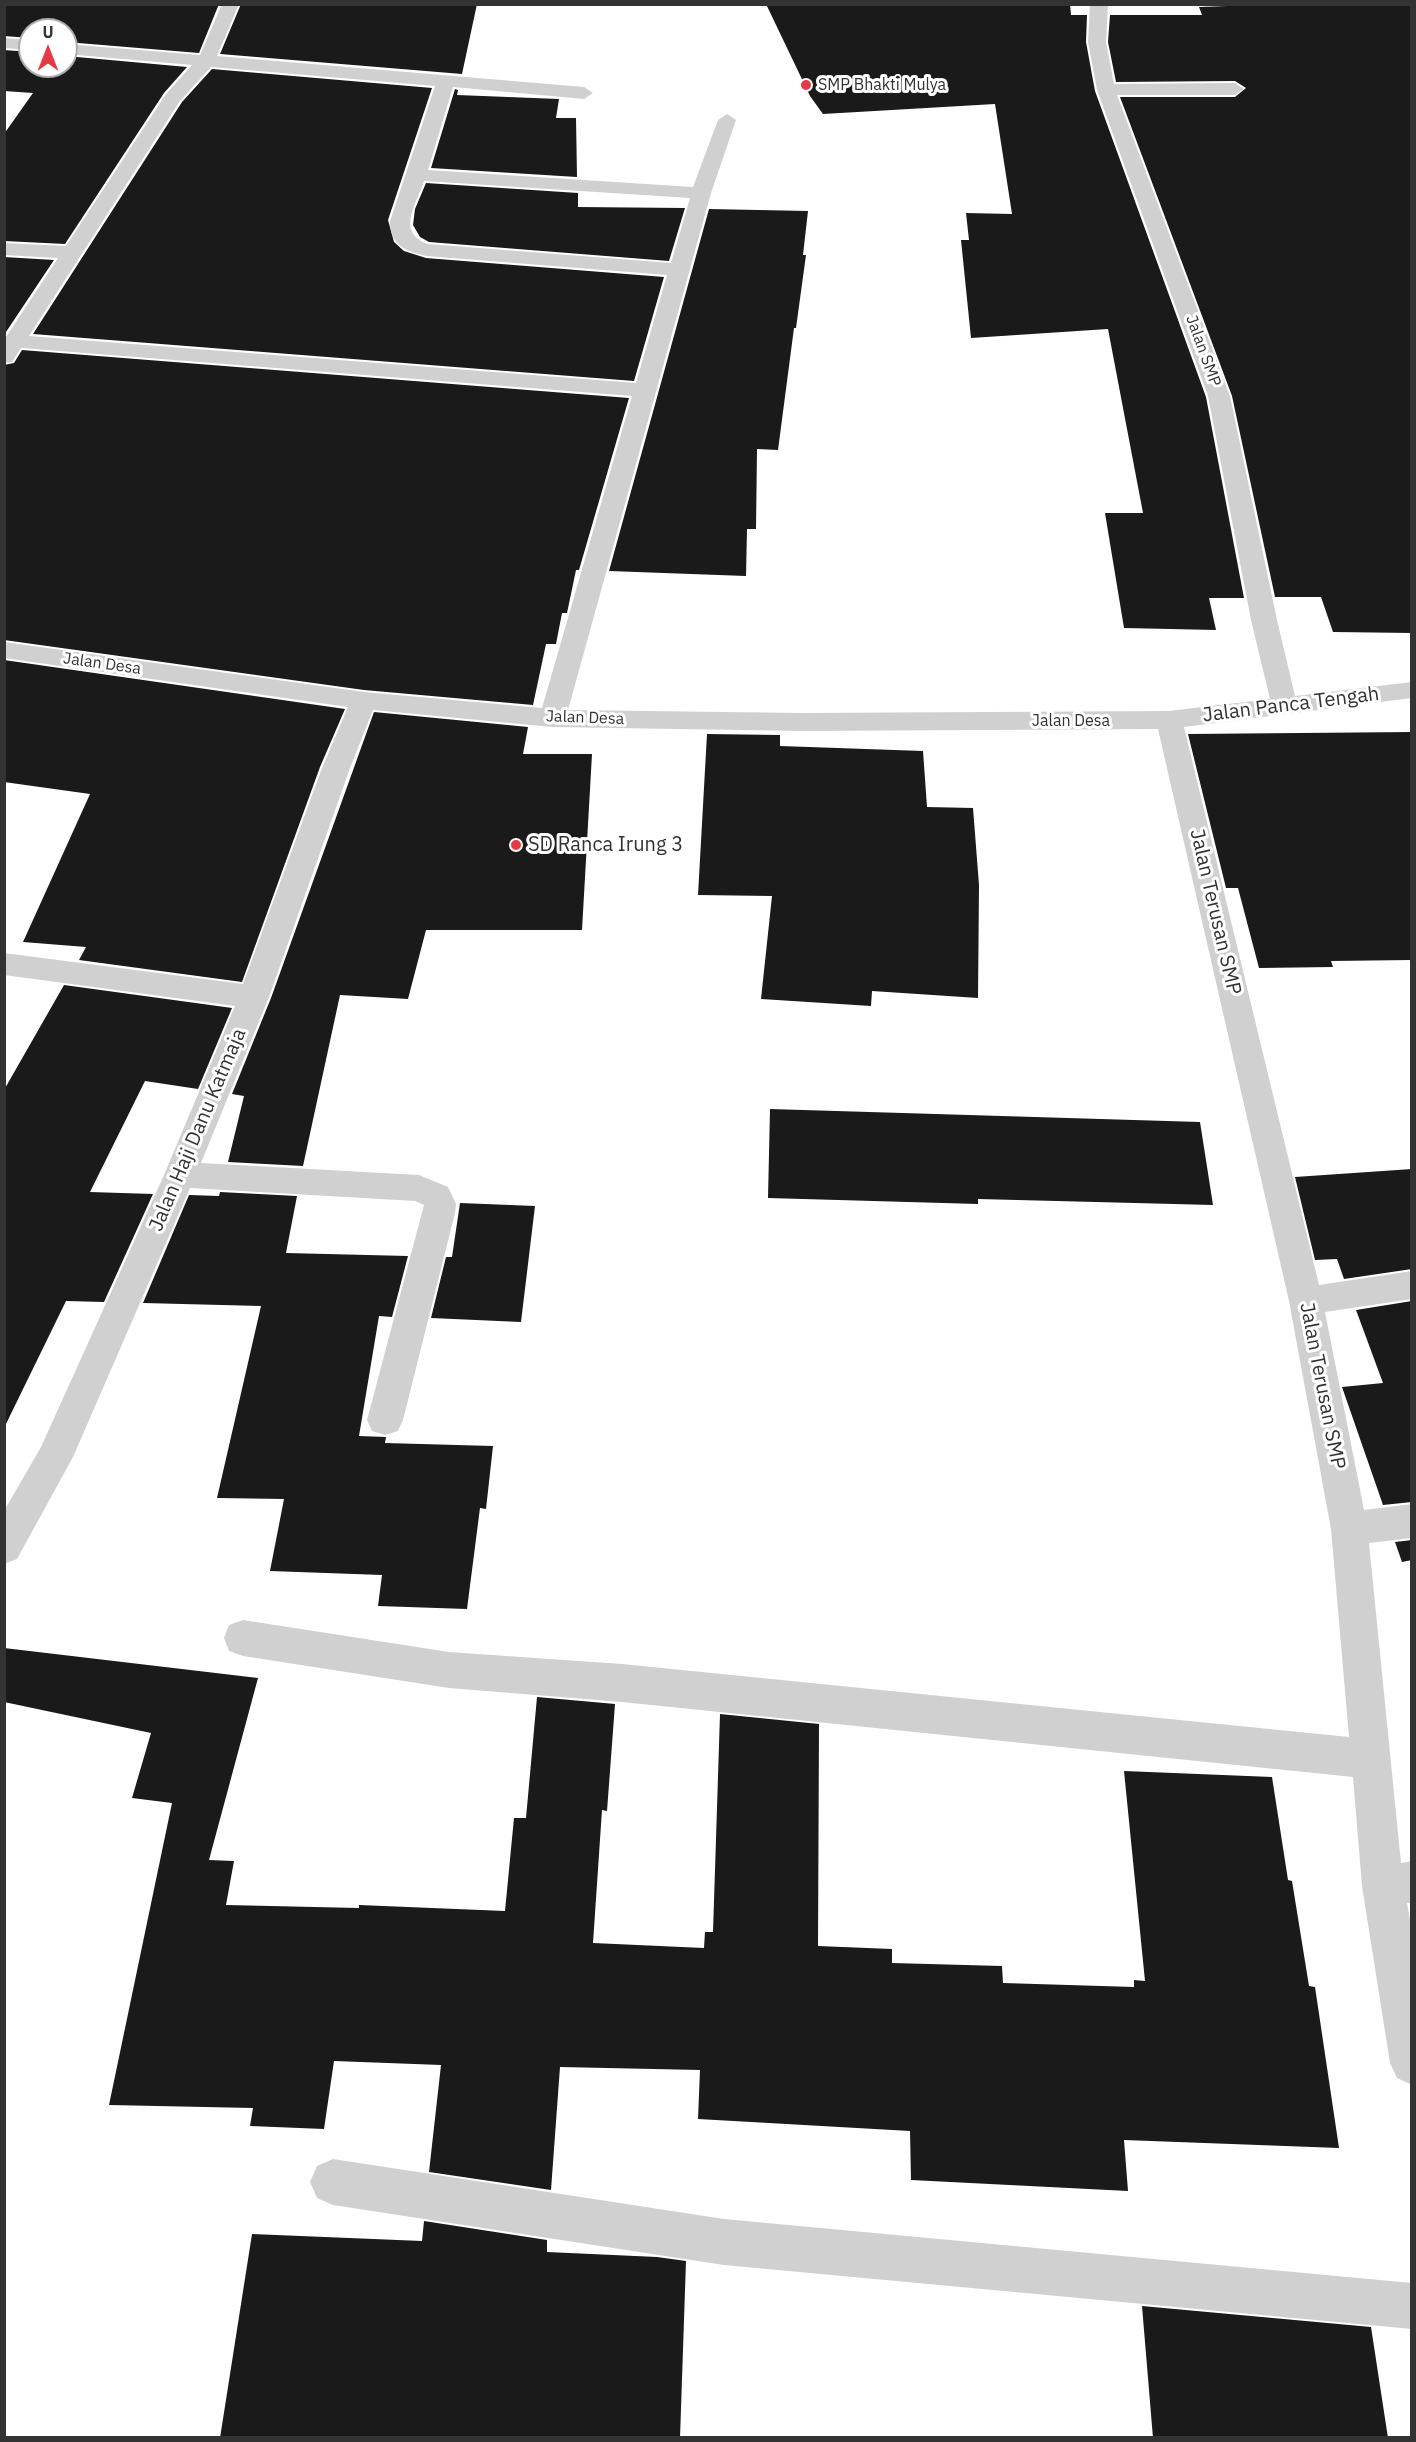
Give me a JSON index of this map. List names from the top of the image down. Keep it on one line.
{"streets":{"street":["Jalan SMP","Jalan Desa","Jalan Panca Tengah","Jalan Terusan SMP","Jalan Haji Danu Katmaja"]},"crossings":[["Jalan SMP","Jalan Panca Tengah"],["Jalan Desa","Jalan Panca Tengah"],["Jalan Desa","Jalan Terusan SMP"],["Jalan Desa","Jalan Haji Danu Katmaja"],["Jalan Panca Tengah","Jalan Terusan SMP"]],"places":["SMP Bhakti Mulya","SD Ranca Irung 3"],"north":"top"}
